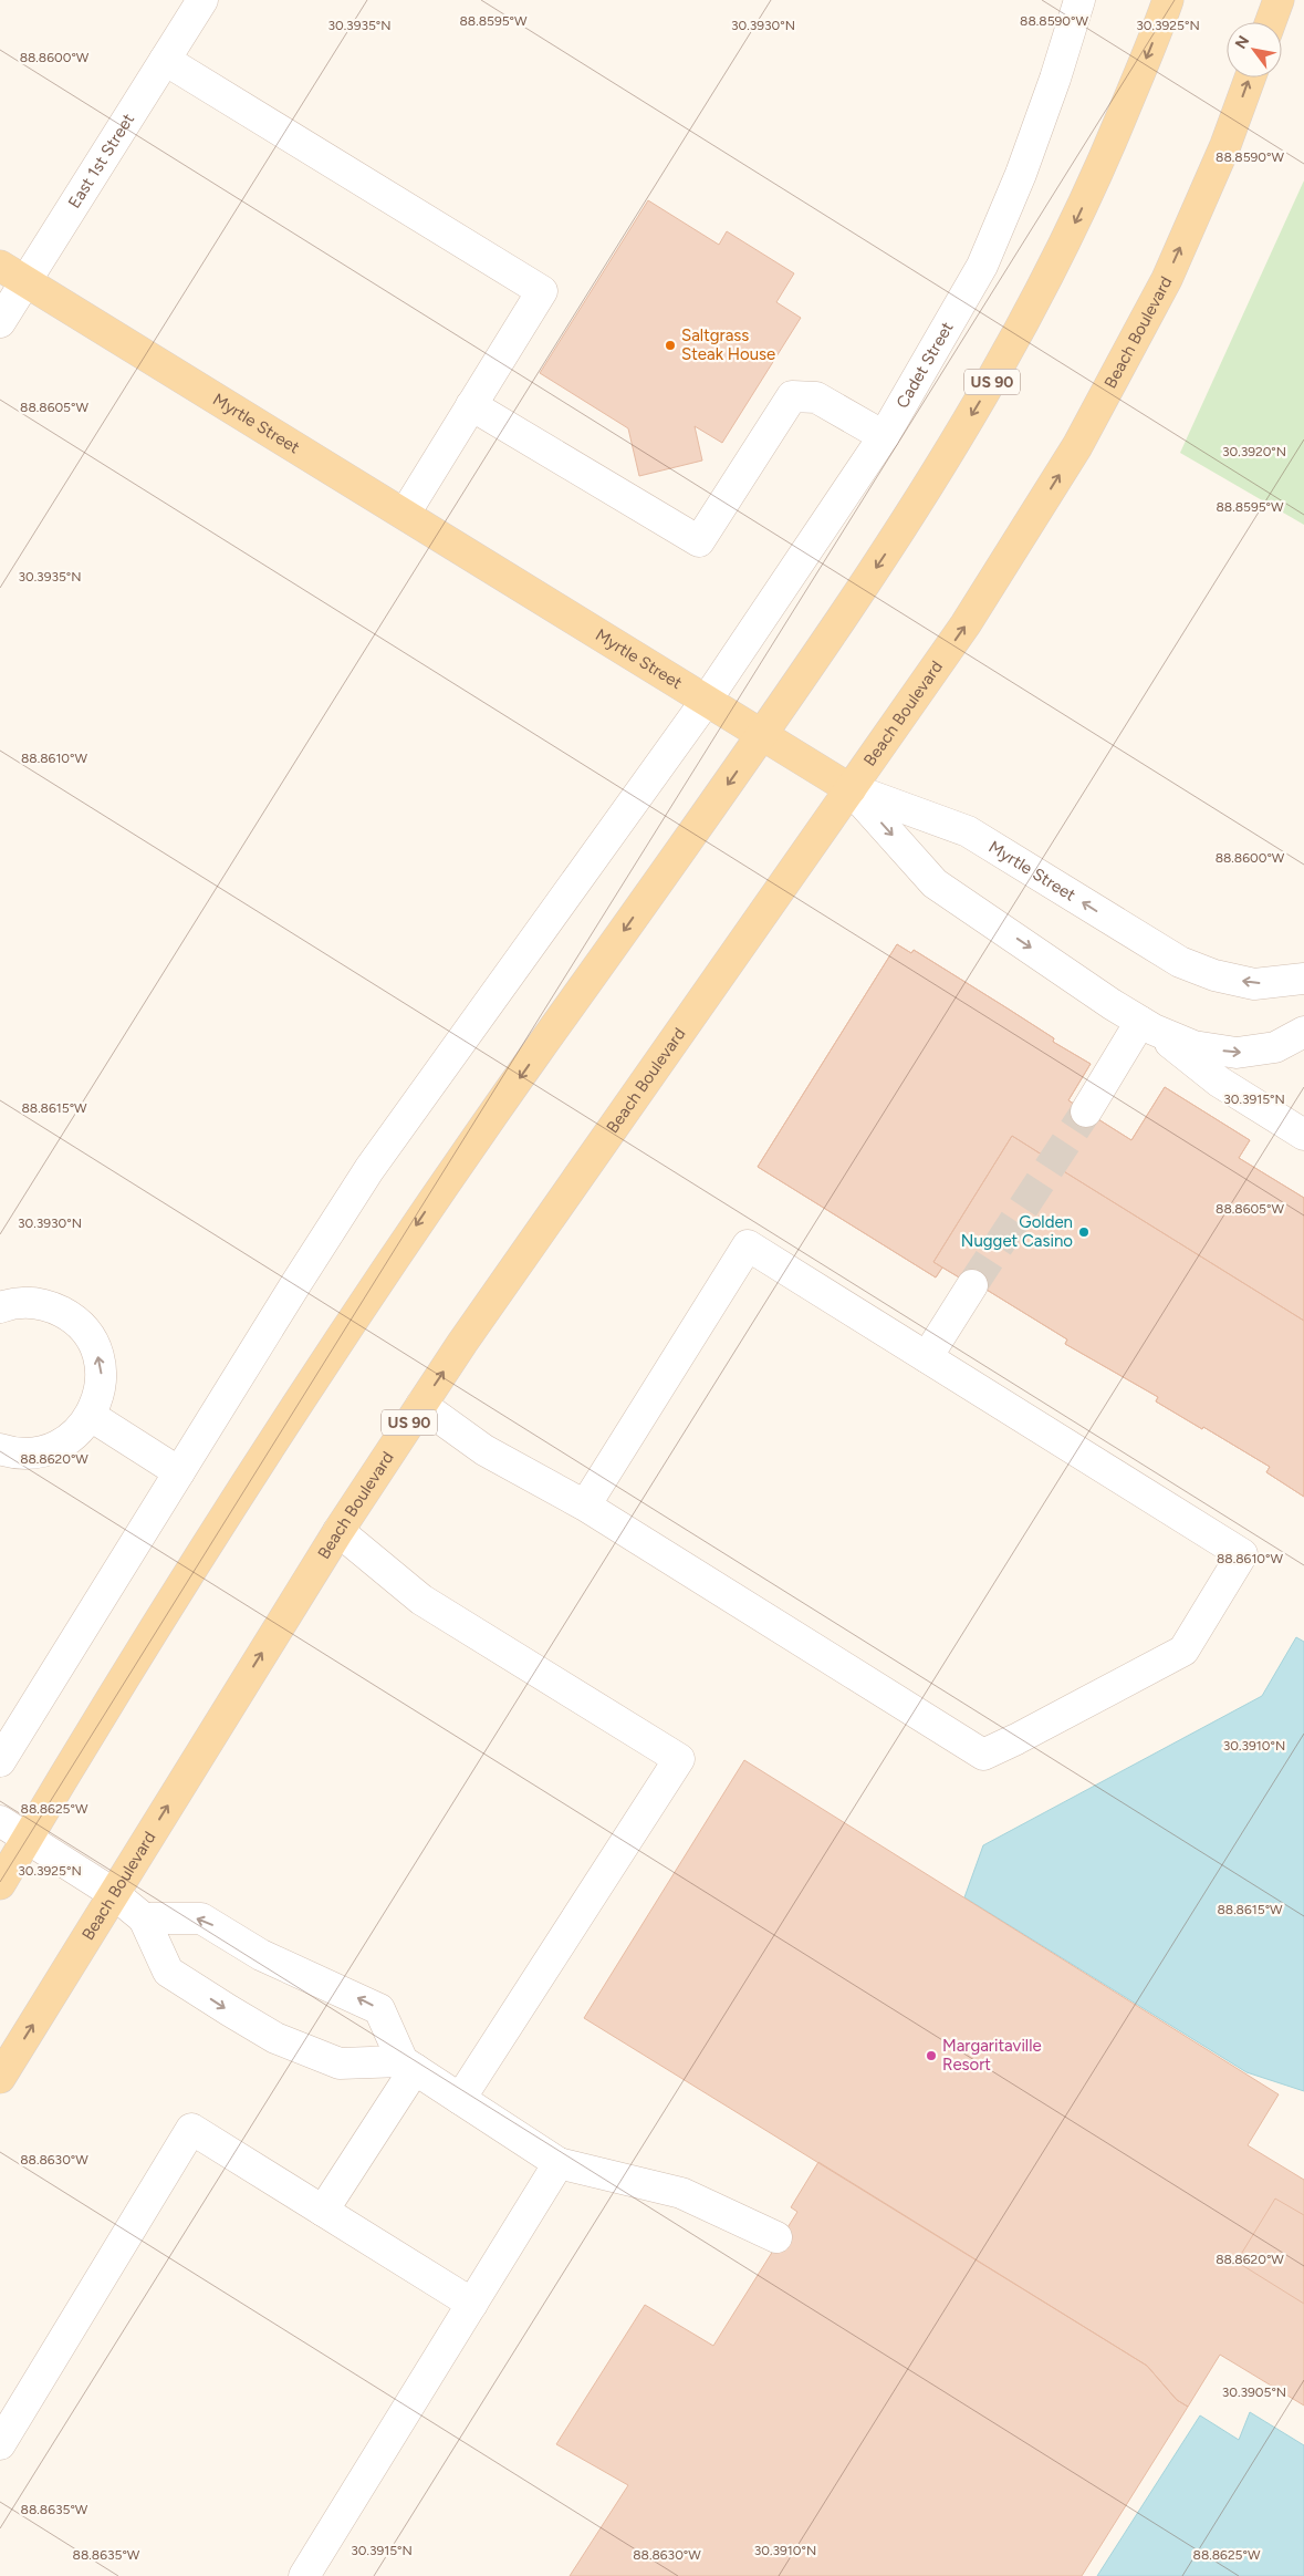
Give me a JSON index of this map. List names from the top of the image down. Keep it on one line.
{"streets":{"main road":["Beach Boulevard","US 90","Myrtle Street"],"street":["East 1st Street","Cadet Street"]},"crossings":[["East 1st Street","Myrtle Street"],["Beach Boulevard","Myrtle Street"],["Cadet Street","Myrtle Street"],["US 90","Myrtle Street"]],"places":["Saltgrass Steak House","Golden Nugget Casino","Margaritaville Resort"],"north":"top left","coordinates":["88.8595°W","88.8590°W","30.3935°N","30.3930°N","30.3925°N","88.8600°W","88.8605°W","30.3920°N","88.8610°W","30.3915°N","88.8615°W","88.8620°W","30.3910°N","88.8625°W","88.8630°W","30.3905°N","88.8635°W"]}
